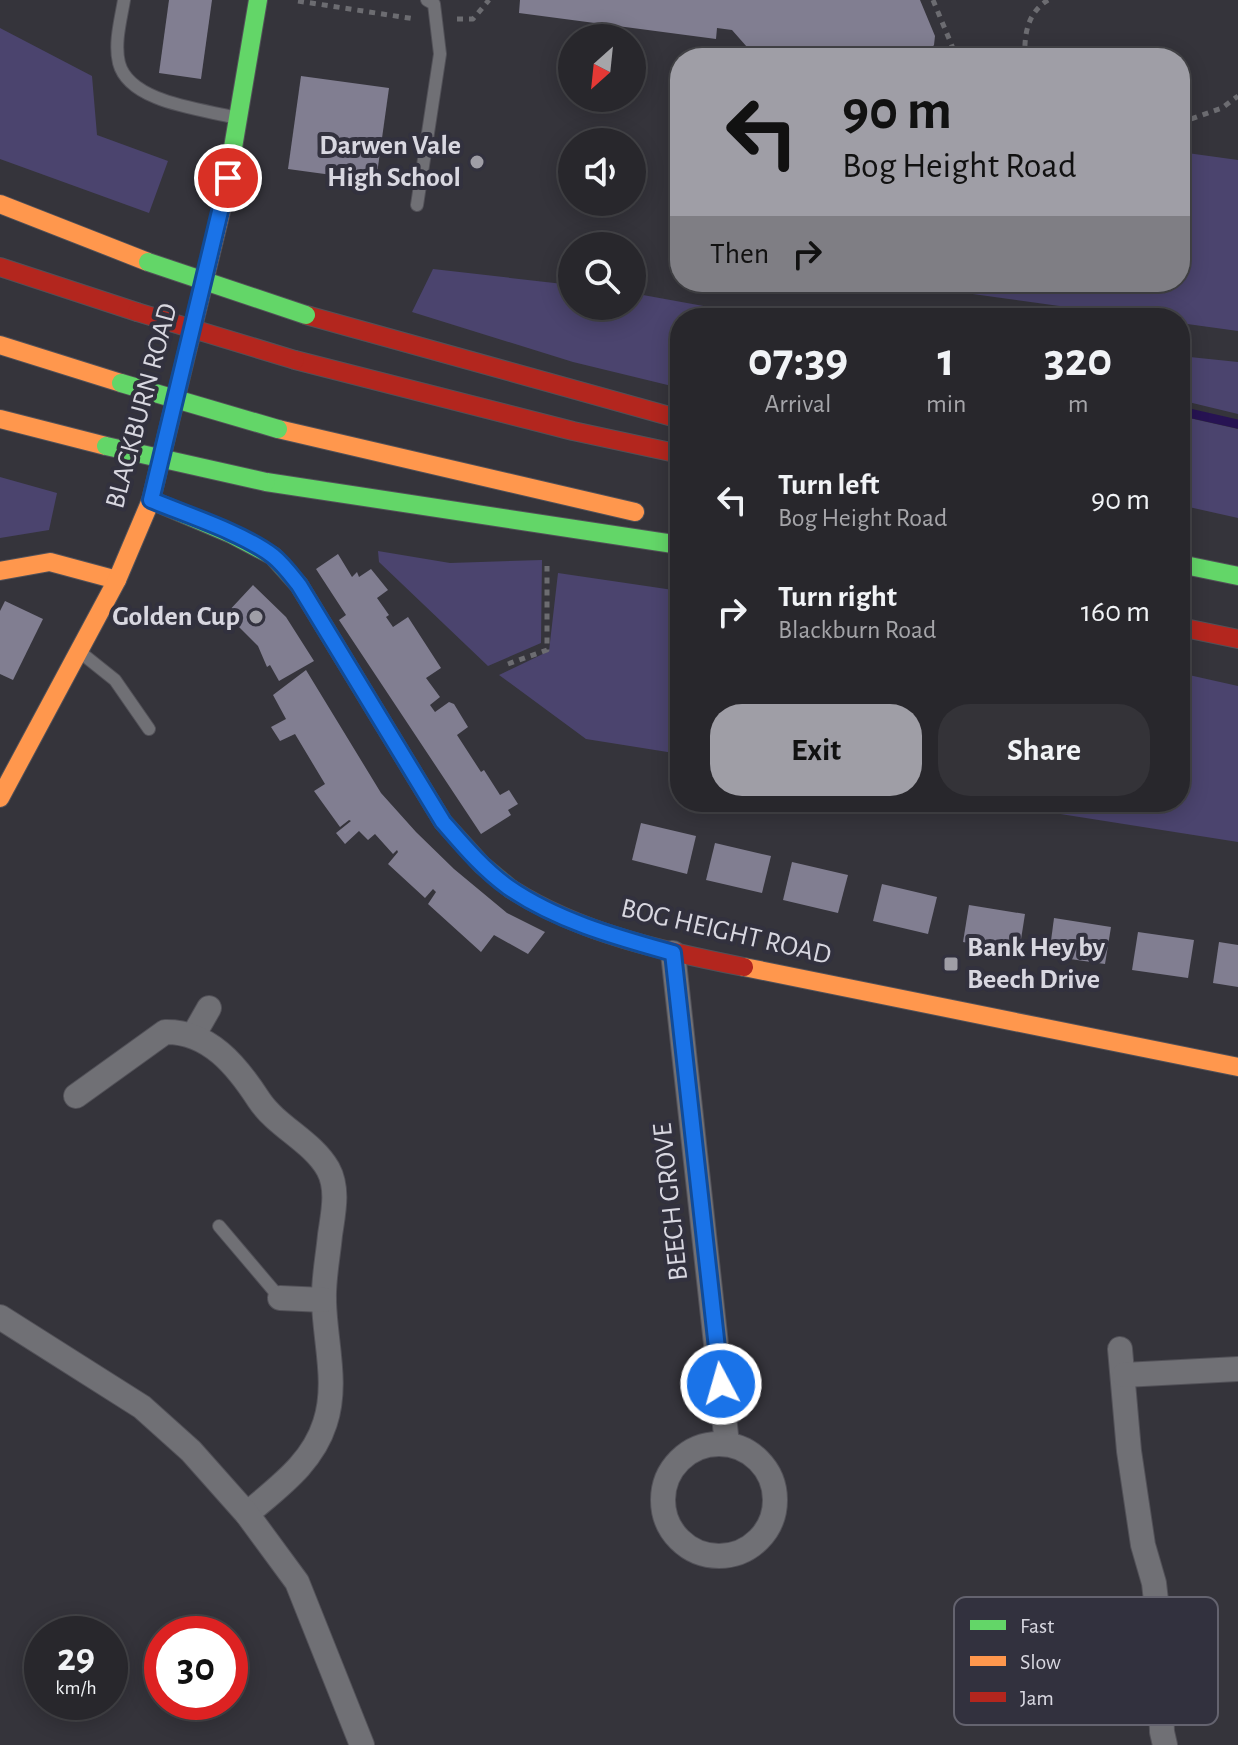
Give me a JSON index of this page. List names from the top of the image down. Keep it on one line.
{"streets":{"main road":["BLACKBURN ROAD","BOG HEIGHT ROAD"],"street":["BEECH GROVE"]},"crossings":[["BLACKBURN ROAD","BOG HEIGHT ROAD"],["BOG HEIGHT ROAD","BEECH GROVE"]],"places":{"other":["Darwen Vale High School","Golden Cup"],"transit":["Bank Hey by Beech Drive"]},"legend":["Fast","Slow","Jam"],"north":"bottom left","page":{"turn":["90 m","Bog Height Road"],"then":"Then","eta":["07:39","Arrival","1","min","320","m"],"list":[{"name":"Turn left","note":"Bog Height Road","value":"90 m"},{"name":"Turn right","note":"Blackburn Road","value":"160 m"}],"buttons":["Exit","Share"],"speed":"29 km/h","limit":"30"}}
